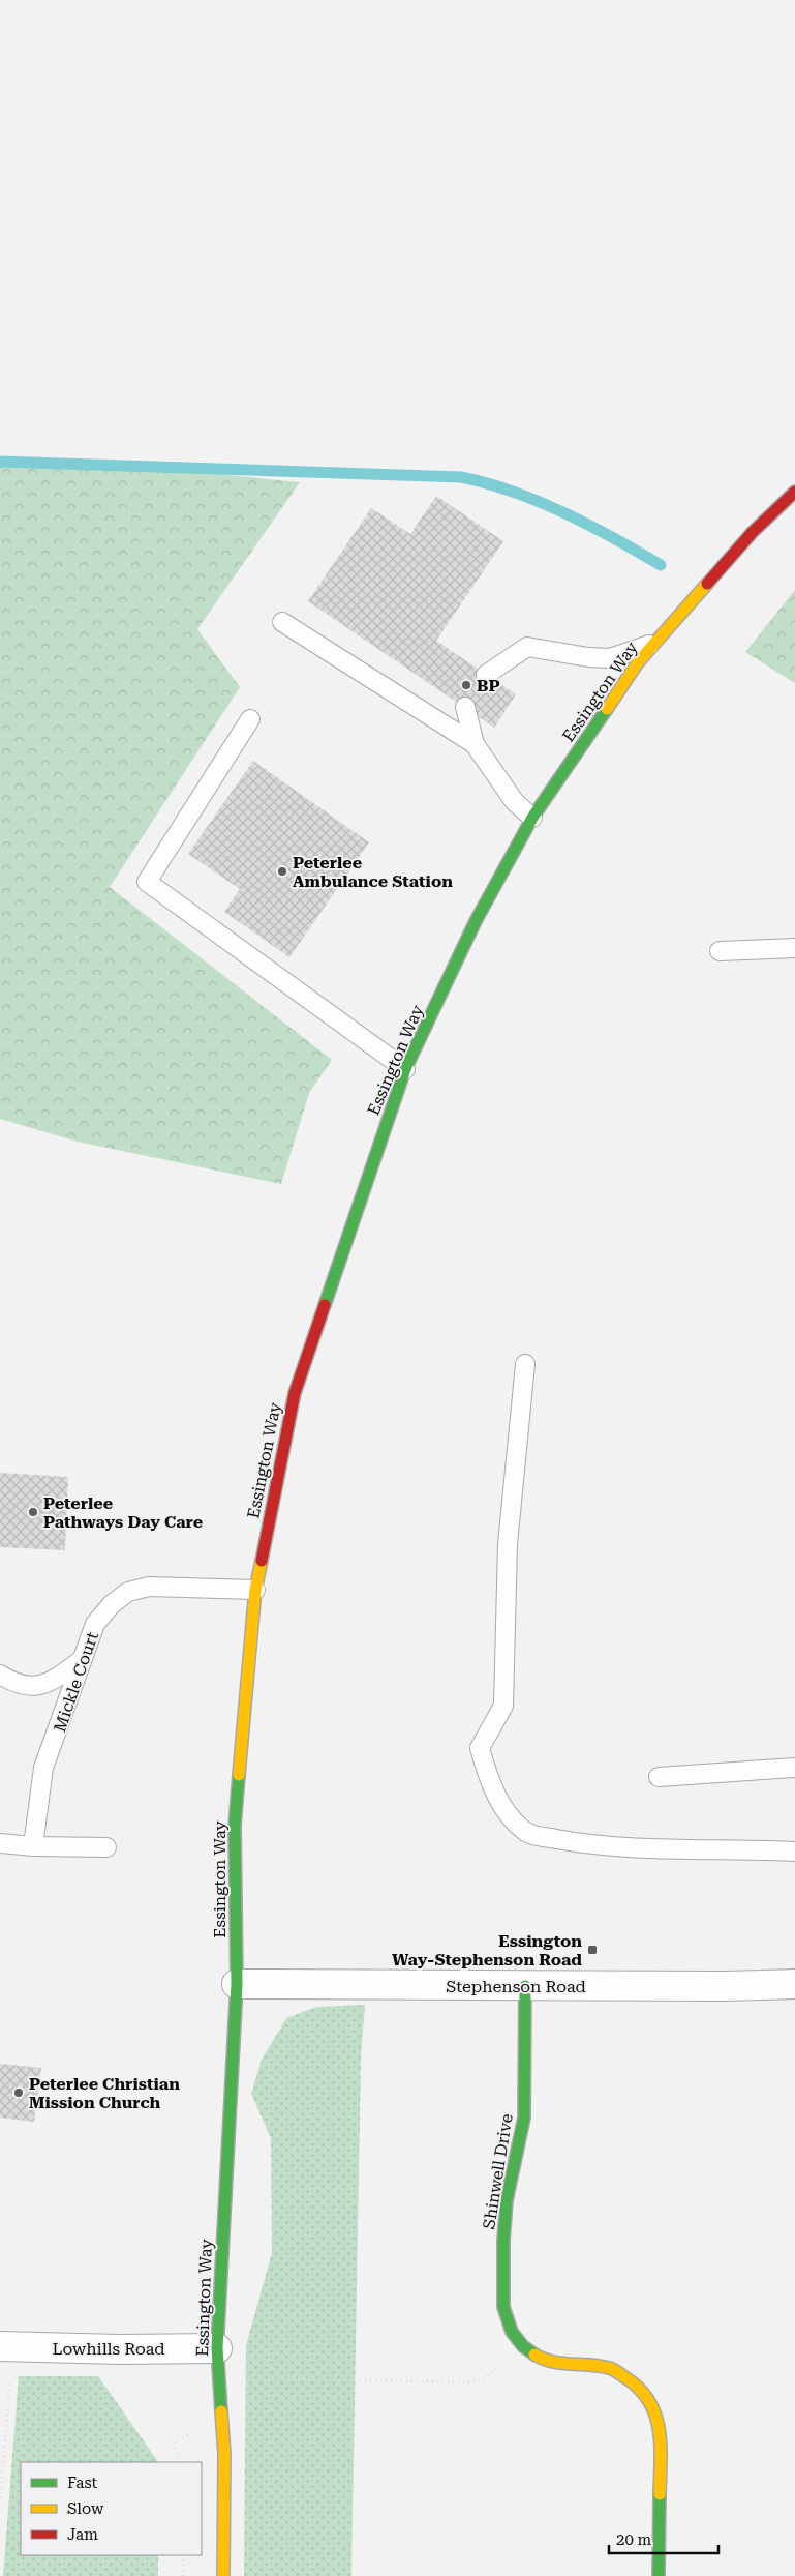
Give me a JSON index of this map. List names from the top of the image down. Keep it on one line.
{"streets":{"street":["Essington Way","Stephenson Road","Shinwell Drive","Lowhills Road"],"lane":["Mickle Court"]},"crossings":[["Essington Way","Mickle Court"],["Essington Way","Stephenson Road"],["Essington Way","Lowhills Road"],["Stephenson Road","Shinwell Drive"]],"places":{"other":["BP","Peterlee Ambulance Station","Peterlee Pathways Day Care","Peterlee Christian Mission Church"],"transit":["Essington Way-Stephenson Road"]},"legend":["Fast","Slow","Jam"],"scale_bar":"20 m"}
